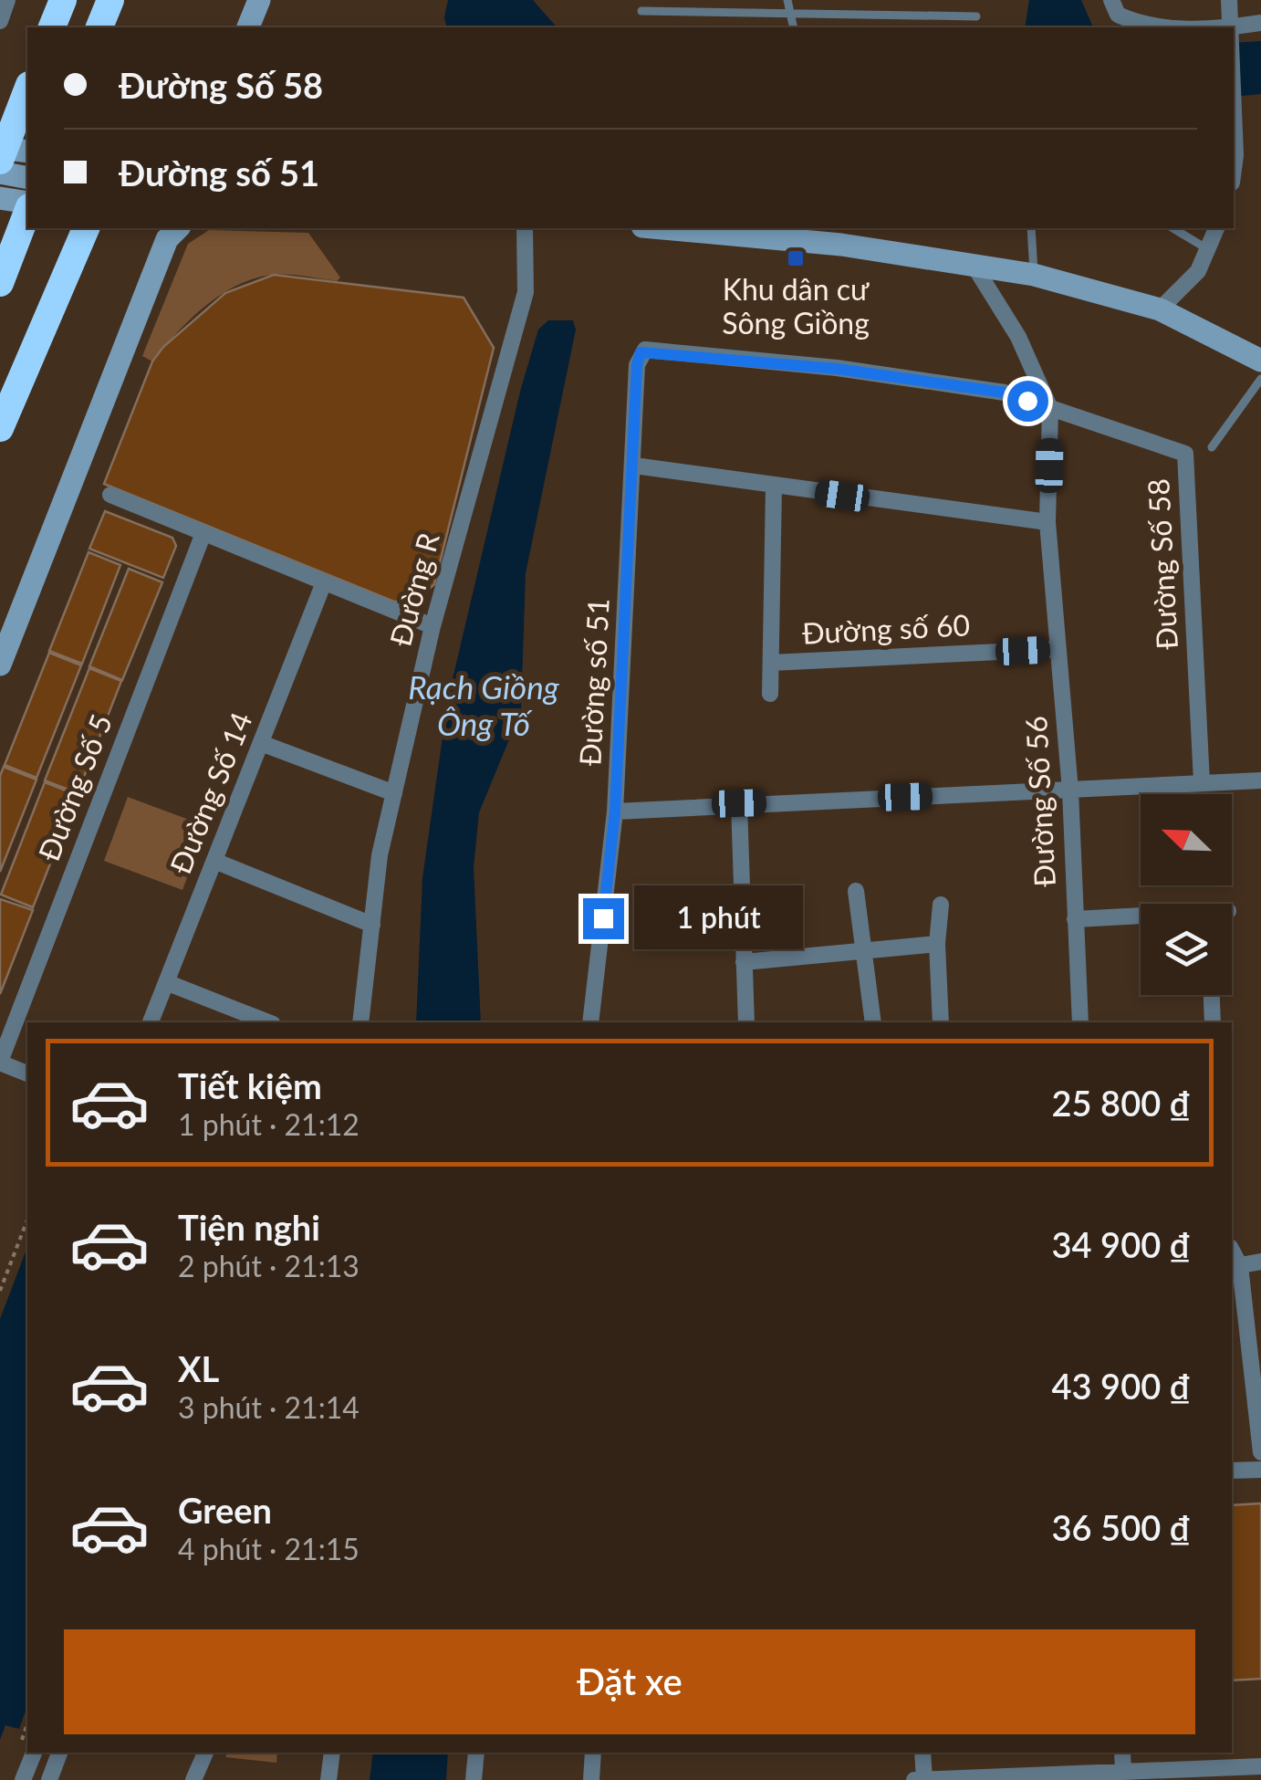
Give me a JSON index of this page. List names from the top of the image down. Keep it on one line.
{"streets":{"street":["Đường Số 58","Đường R","Đường số 60","Đường số 51","Đường Số 5","Đường Số 14","Đường Số 56"]},"crossings":[["Đường Số 58","Đường số 51"],["Đường Số 58","Đường Số 56"],["Đường số 60","Đường Số 56"]],"water":["Rạch Giồng Ông Tố"],"places":{"transit":["Khu dân cư Sông Giồng"]},"north":"top left","page":{"banner":["Đường Số 58","Đường số 51"],"bubble":"1 phút","list":[{"name":"Tiết kiệm","note":"1 phút · 21:12","value":"25 800 ₫"},{"name":"Tiện nghi","note":"2 phút · 21:13","value":"34 900 ₫"},{"name":"XL","note":"3 phút · 21:14","value":"43 900 ₫"},{"name":"Green","note":"4 phút · 21:15","value":"36 500 ₫"}],"buttons":"Đặt xe"}}
